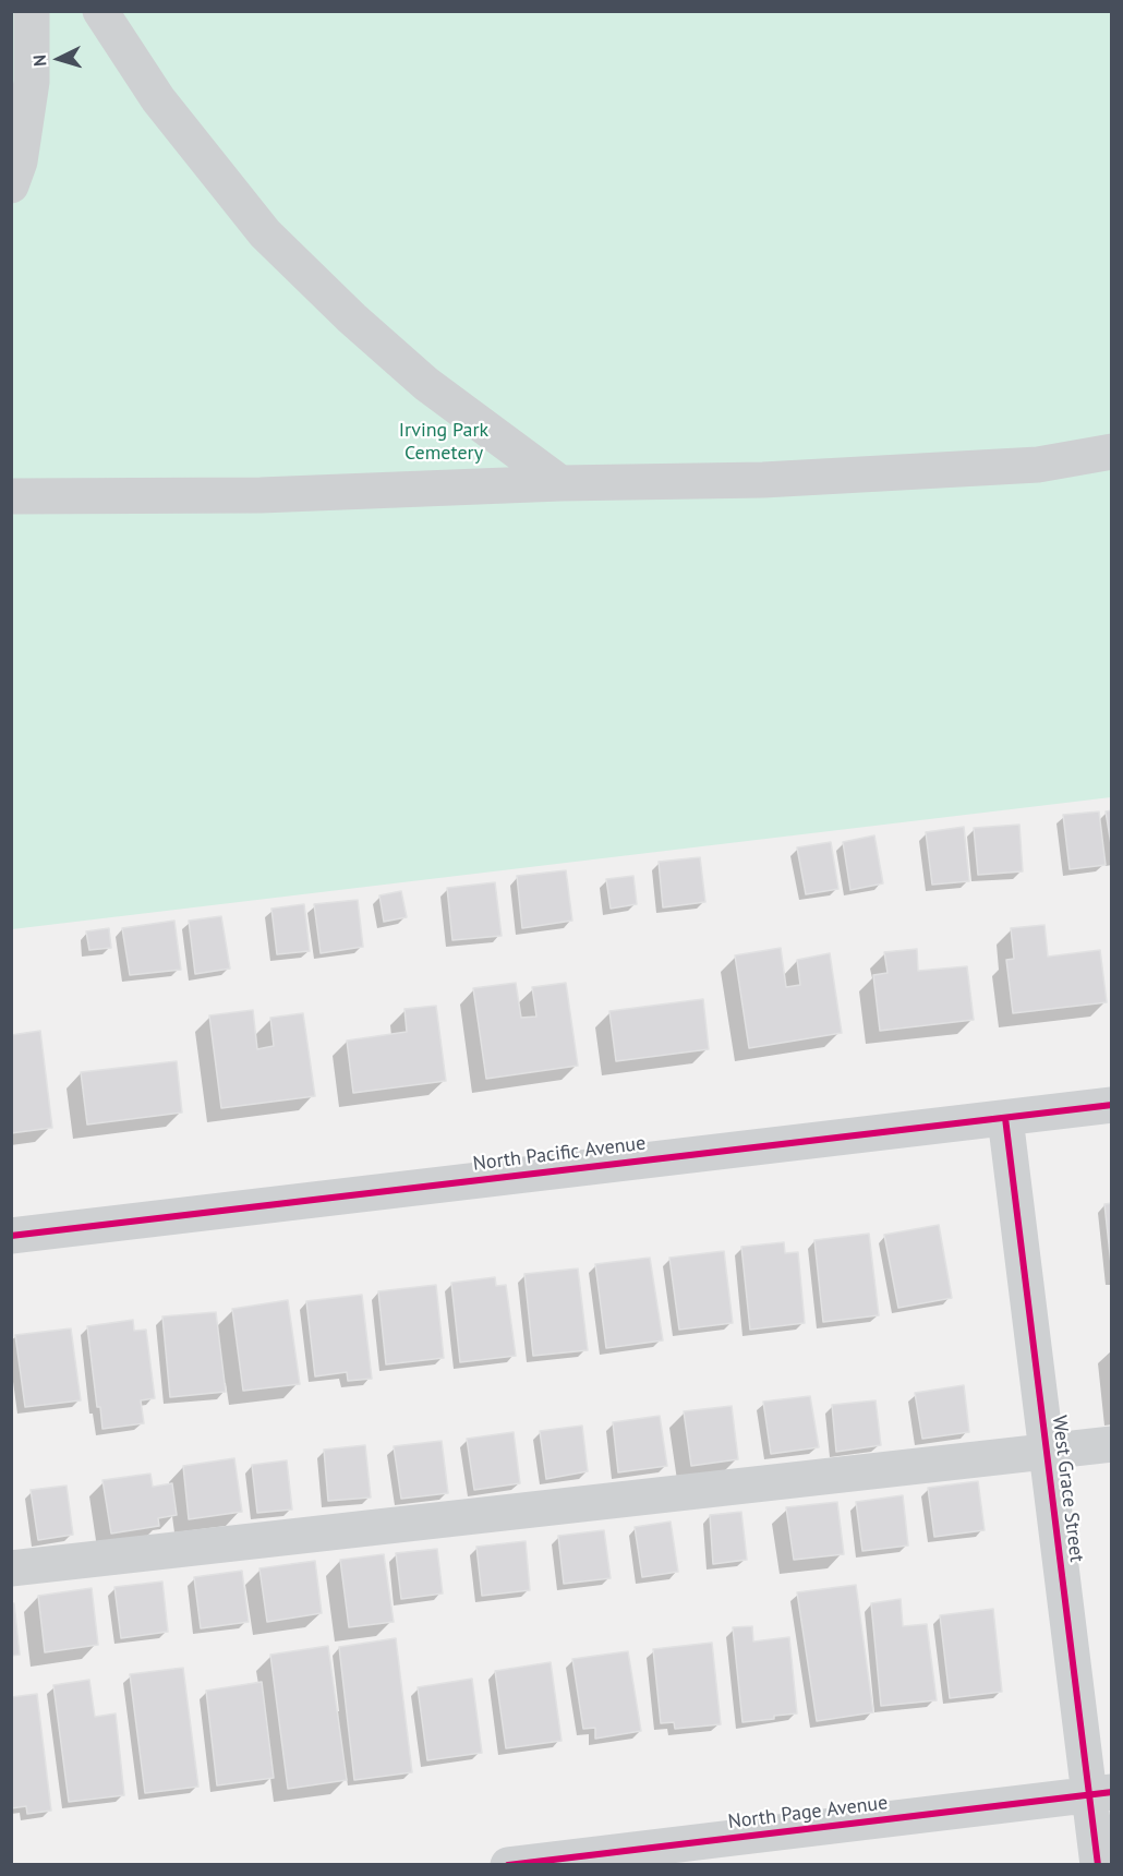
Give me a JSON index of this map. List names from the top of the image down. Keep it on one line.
{"streets":{"street":["North Pacific Avenue","West Grace Street","North Page Avenue"]},"crossings":[["North Pacific Avenue","West Grace Street"],["West Grace Street","North Page Avenue"]],"parks":["Irving Park Cemetery"],"north":"left"}
